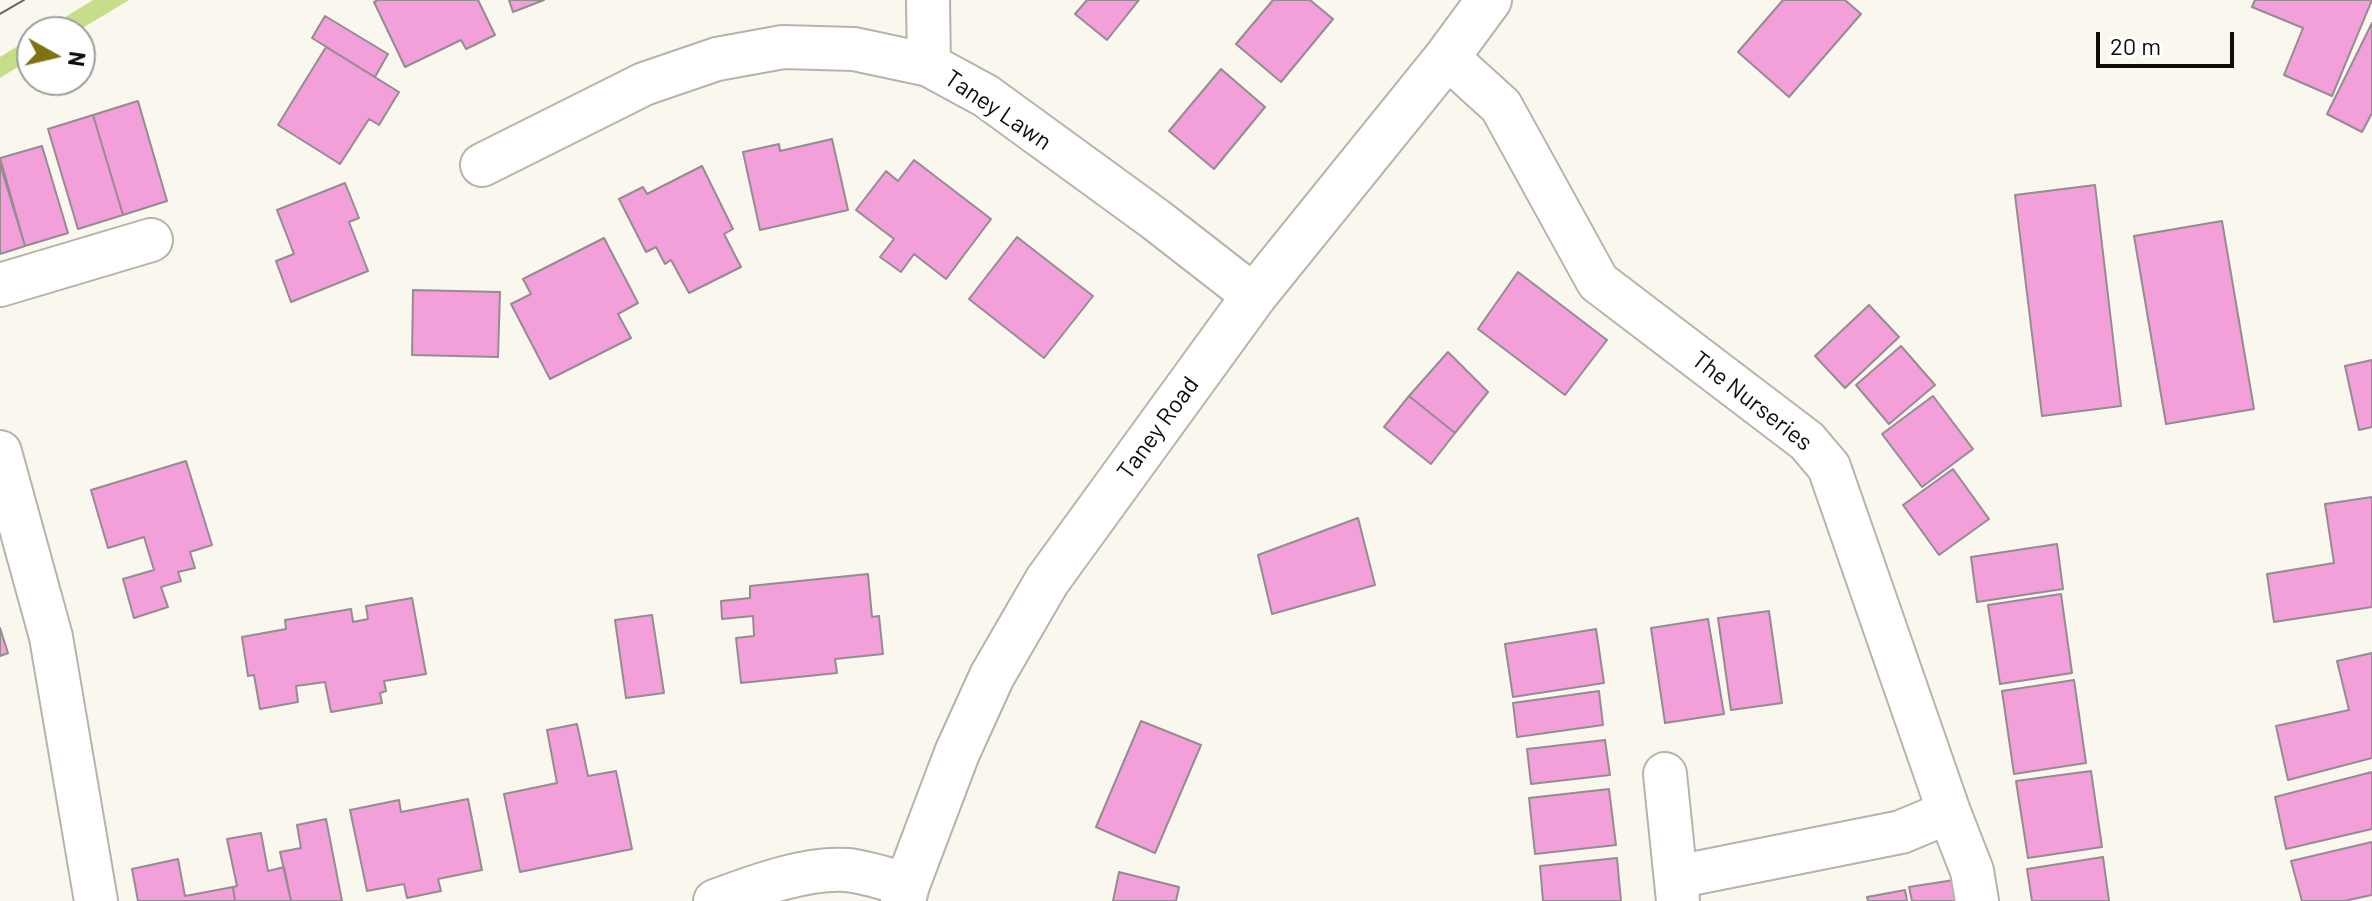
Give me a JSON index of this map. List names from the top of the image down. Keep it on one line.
{"streets":{"main road":["Taney Road"],"street":["Taney Lawn","The Nurseries"]},"crossings":[["Taney Lawn","Taney Road"],["The Nurseries","Taney Road"]],"scale_bar":"20 m","north":"right"}
